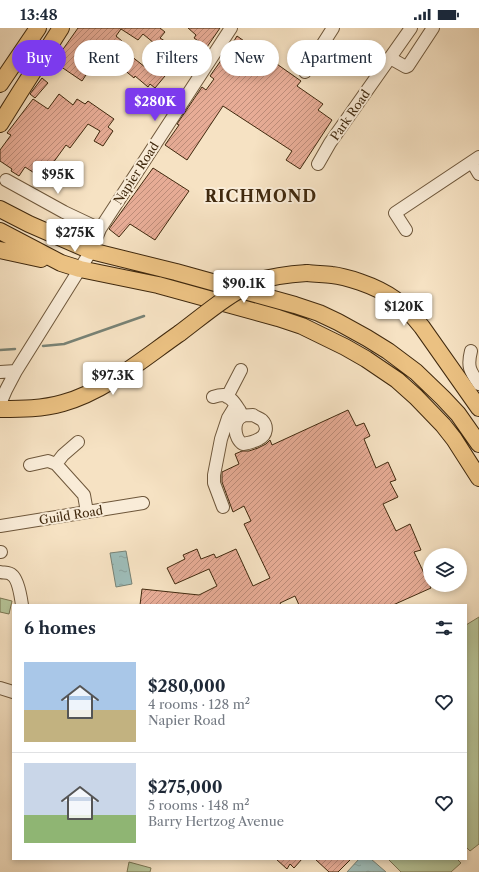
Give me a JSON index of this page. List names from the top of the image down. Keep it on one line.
{"streets":{"street":["Park Road","Napier Road","Guild Road"]},"districts":["RICHMOND"],"page":{"status":"13:48","chip":["Buy","Rent","Filters","New","Apartment"],"price":["$280K","$95K","$275K","$90.1K","$120K","$97.3K"],"heading":"6 homes","list":[{"name":"$280,000","note":"4 rooms · 128 m² · Napier Road"},{"name":"$275,000","note":"5 rooms · 148 m² · Barry Hertzog Avenue"}]}}
